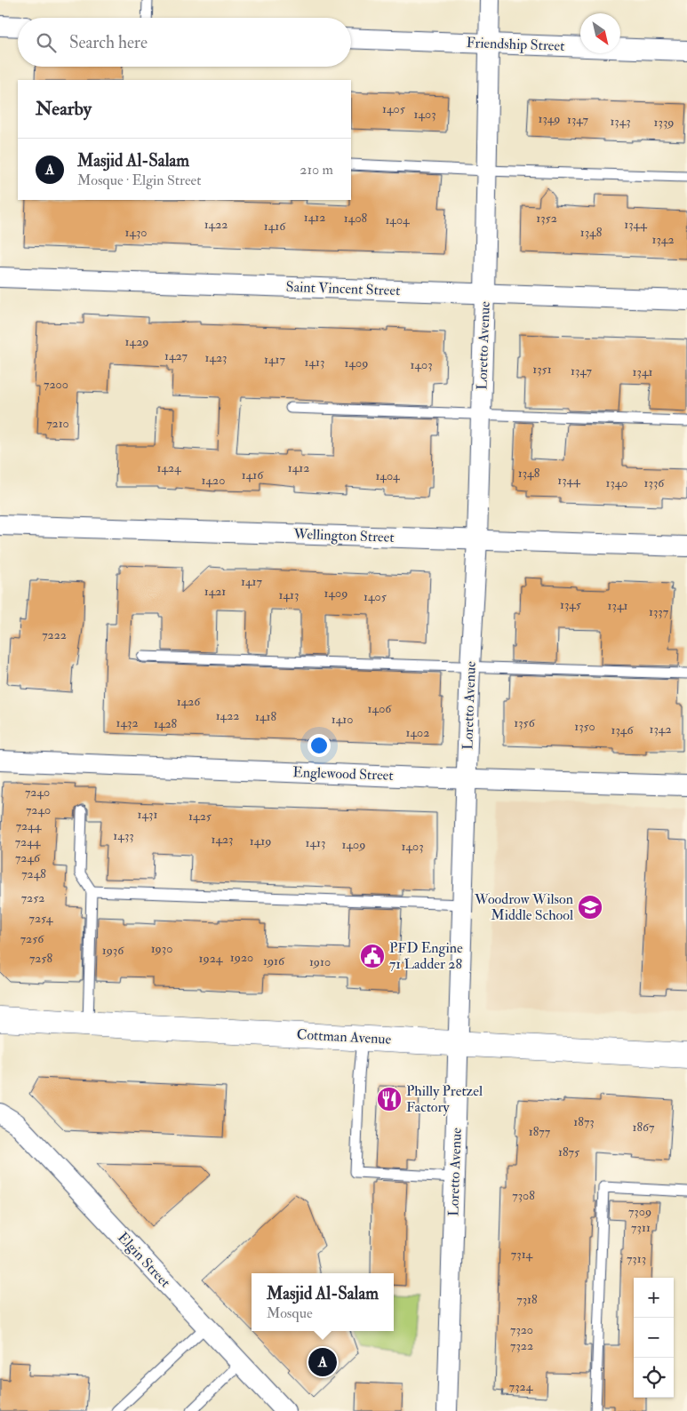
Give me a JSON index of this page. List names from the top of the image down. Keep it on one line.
{"streets":{"main road":["Cottman Avenue"],"street":["Friendship Street","Saint Vincent Street","Loretto Avenue","Wellington Street","Englewood Street","Elgin Street"]},"crossings":[["Friendship Street","Loretto Avenue"],["Saint Vincent Street","Loretto Avenue"],["Loretto Avenue","Wellington Street"],["Loretto Avenue","Englewood Street"],["Loretto Avenue","Cottman Avenue"]],"places":{"school or university":["Woodrow Wilson Middle School"],"public building":["PFD Engine 71 Ladder 28"],"restaurant":["Philly Pretzel Factory"]},"house_numbers":["1405","1403","1349","1347","1343","1339","1412","1408","1352","1404","1422","1344","1416","1430","1348","1342","1429","1427","1423","1417","1413","1409","1403","1351","1347","1341","7200","7210","1424","1412","1348","1416","1404","1420","1344","1340","1336","1417","1421","1409","1413","1405","1345","1341","1337","7222","1426","1406","1422","1418","1410","1432","1356","1428","1350","1342","1346","1402","7240","7240","1431","1425","7244","1433","1423","1419","7244","1413","1409","1403","7246","7248","7252","7254","7256","1930","1936","1920","7258","1924","1916","1910","1873","1867","1877","1875","7308","7309","7311","7314","7313","7318","7320","7322","7324"],"north":"bottom right","page":{"search":"Search here","heading":"Nearby","list":[{"mark":"A","name":"Masjid Al-Salam","note":"Mosque · Elgin Street","value":"210 m"}],"popup":["Masjid Al-Salam","Mosque"],"map_buttons":["+","−"],"pins":"A"}}
